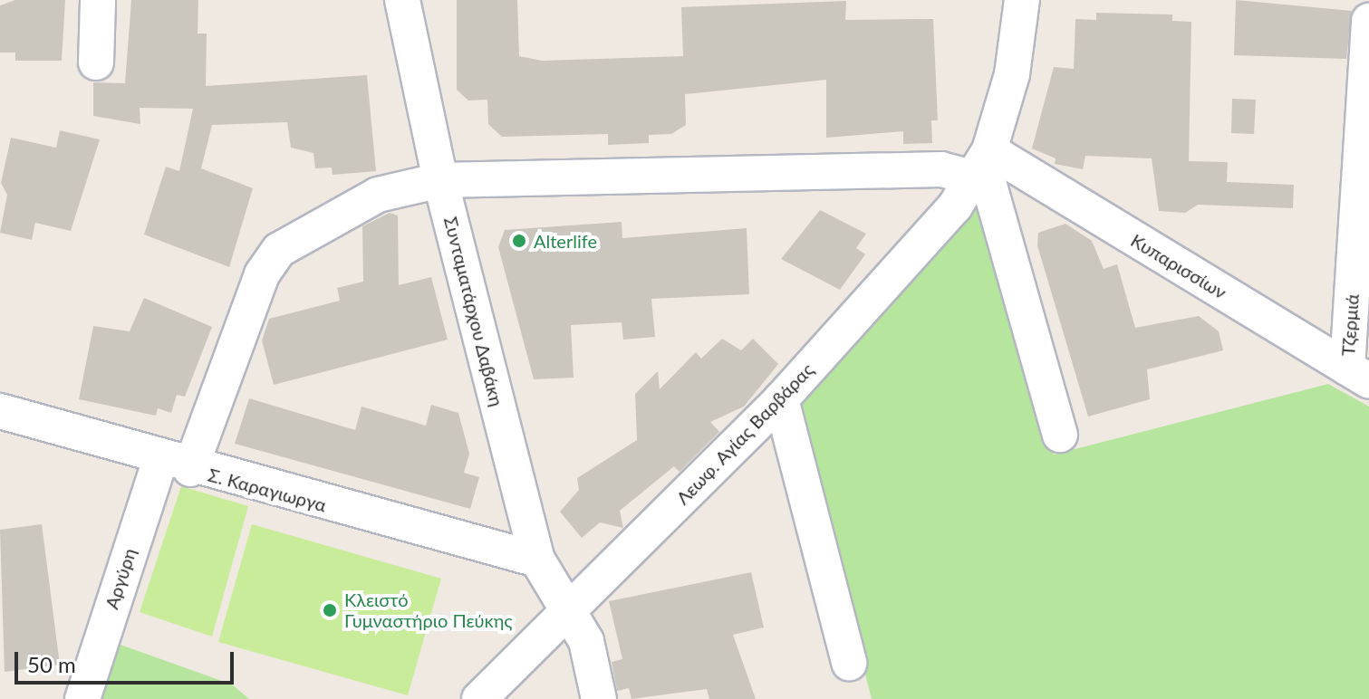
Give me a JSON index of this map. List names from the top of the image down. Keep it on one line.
{"streets":{"street":["Κυπαρισσίων","Συνταματάρχου Δαβάκη","Τζερμιά","Λεωφ. Αγίας Βαρβάρας","Σ. Καραγιωργα","Αργύρη"]},"crossings":[["Κυπαρισσίων","Συνταματάρχου Δαβάκη"],["Κυπαρισσίων","Τζερμιά"],["Κυπαρισσίων","Λεωφ. Αγίας Βαρβάρας"],["Κυπαρισσίων","Αργύρη"],["Συνταματάρχου Δαβάκη","Λεωφ. Αγίας Βαρβάρας"],["Συνταματάρχου Δαβάκη","Σ. Καραγιωργα"],["Συνταματάρχου Δαβάκη","Αργύρη"],["Σ. Καραγιωργα","Αργύρη"]],"places":["Alterlife","Κλειστό Γυμναστήριο Πεύκης"],"scale_bar":"50 m"}
